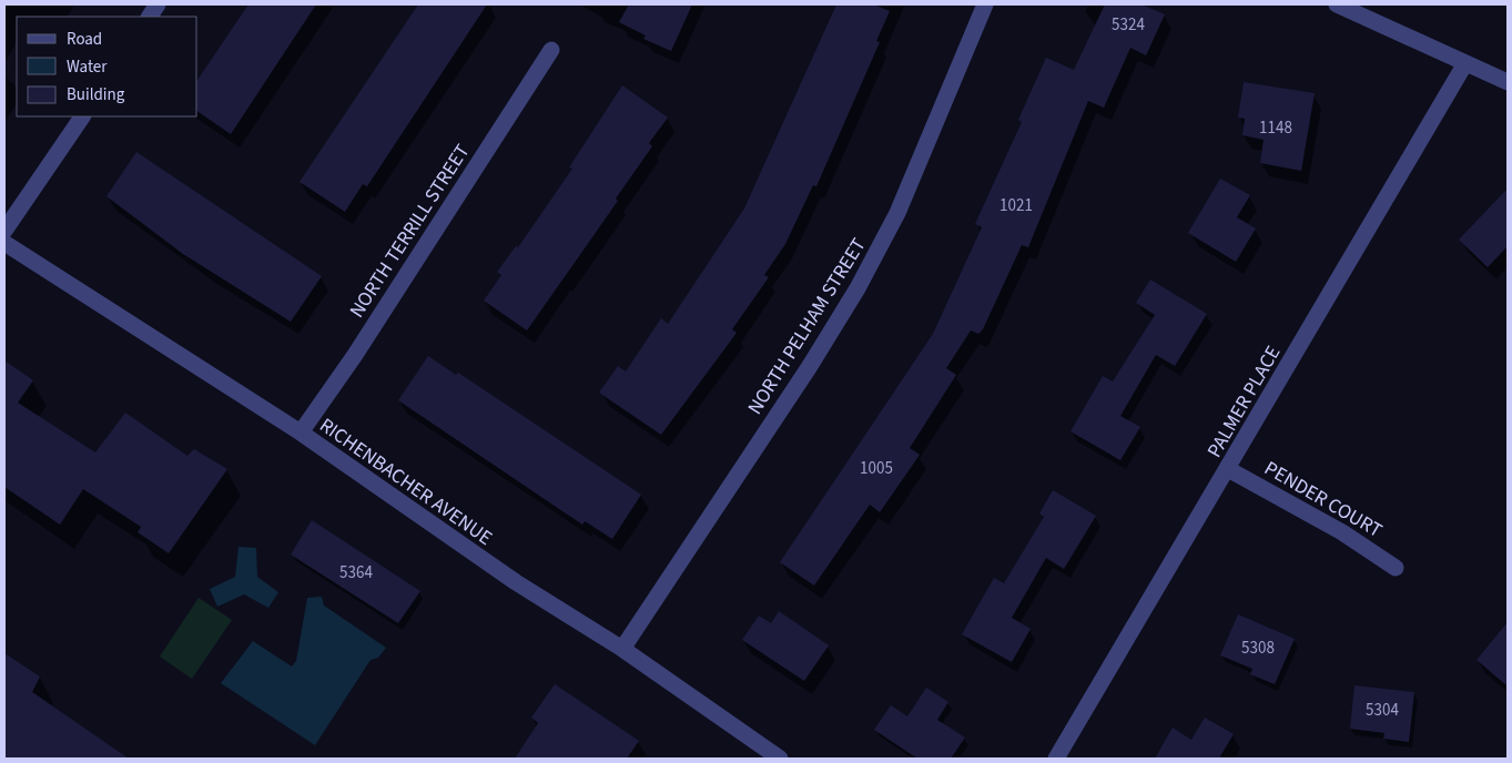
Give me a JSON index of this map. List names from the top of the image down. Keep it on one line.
{"streets":{"street":["NORTH TERRILL STREET","NORTH PELHAM STREET","PALMER PLACE","RICHENBACHER AVENUE","PENDER COURT"]},"crossings":[["NORTH TERRILL STREET","RICHENBACHER AVENUE"],["NORTH PELHAM STREET","RICHENBACHER AVENUE"],["PALMER PLACE","PENDER COURT"]],"house_numbers":["5324","1148","1021","1005","5364","5308","5304"],"legend":["Road","Water","Building"]}
